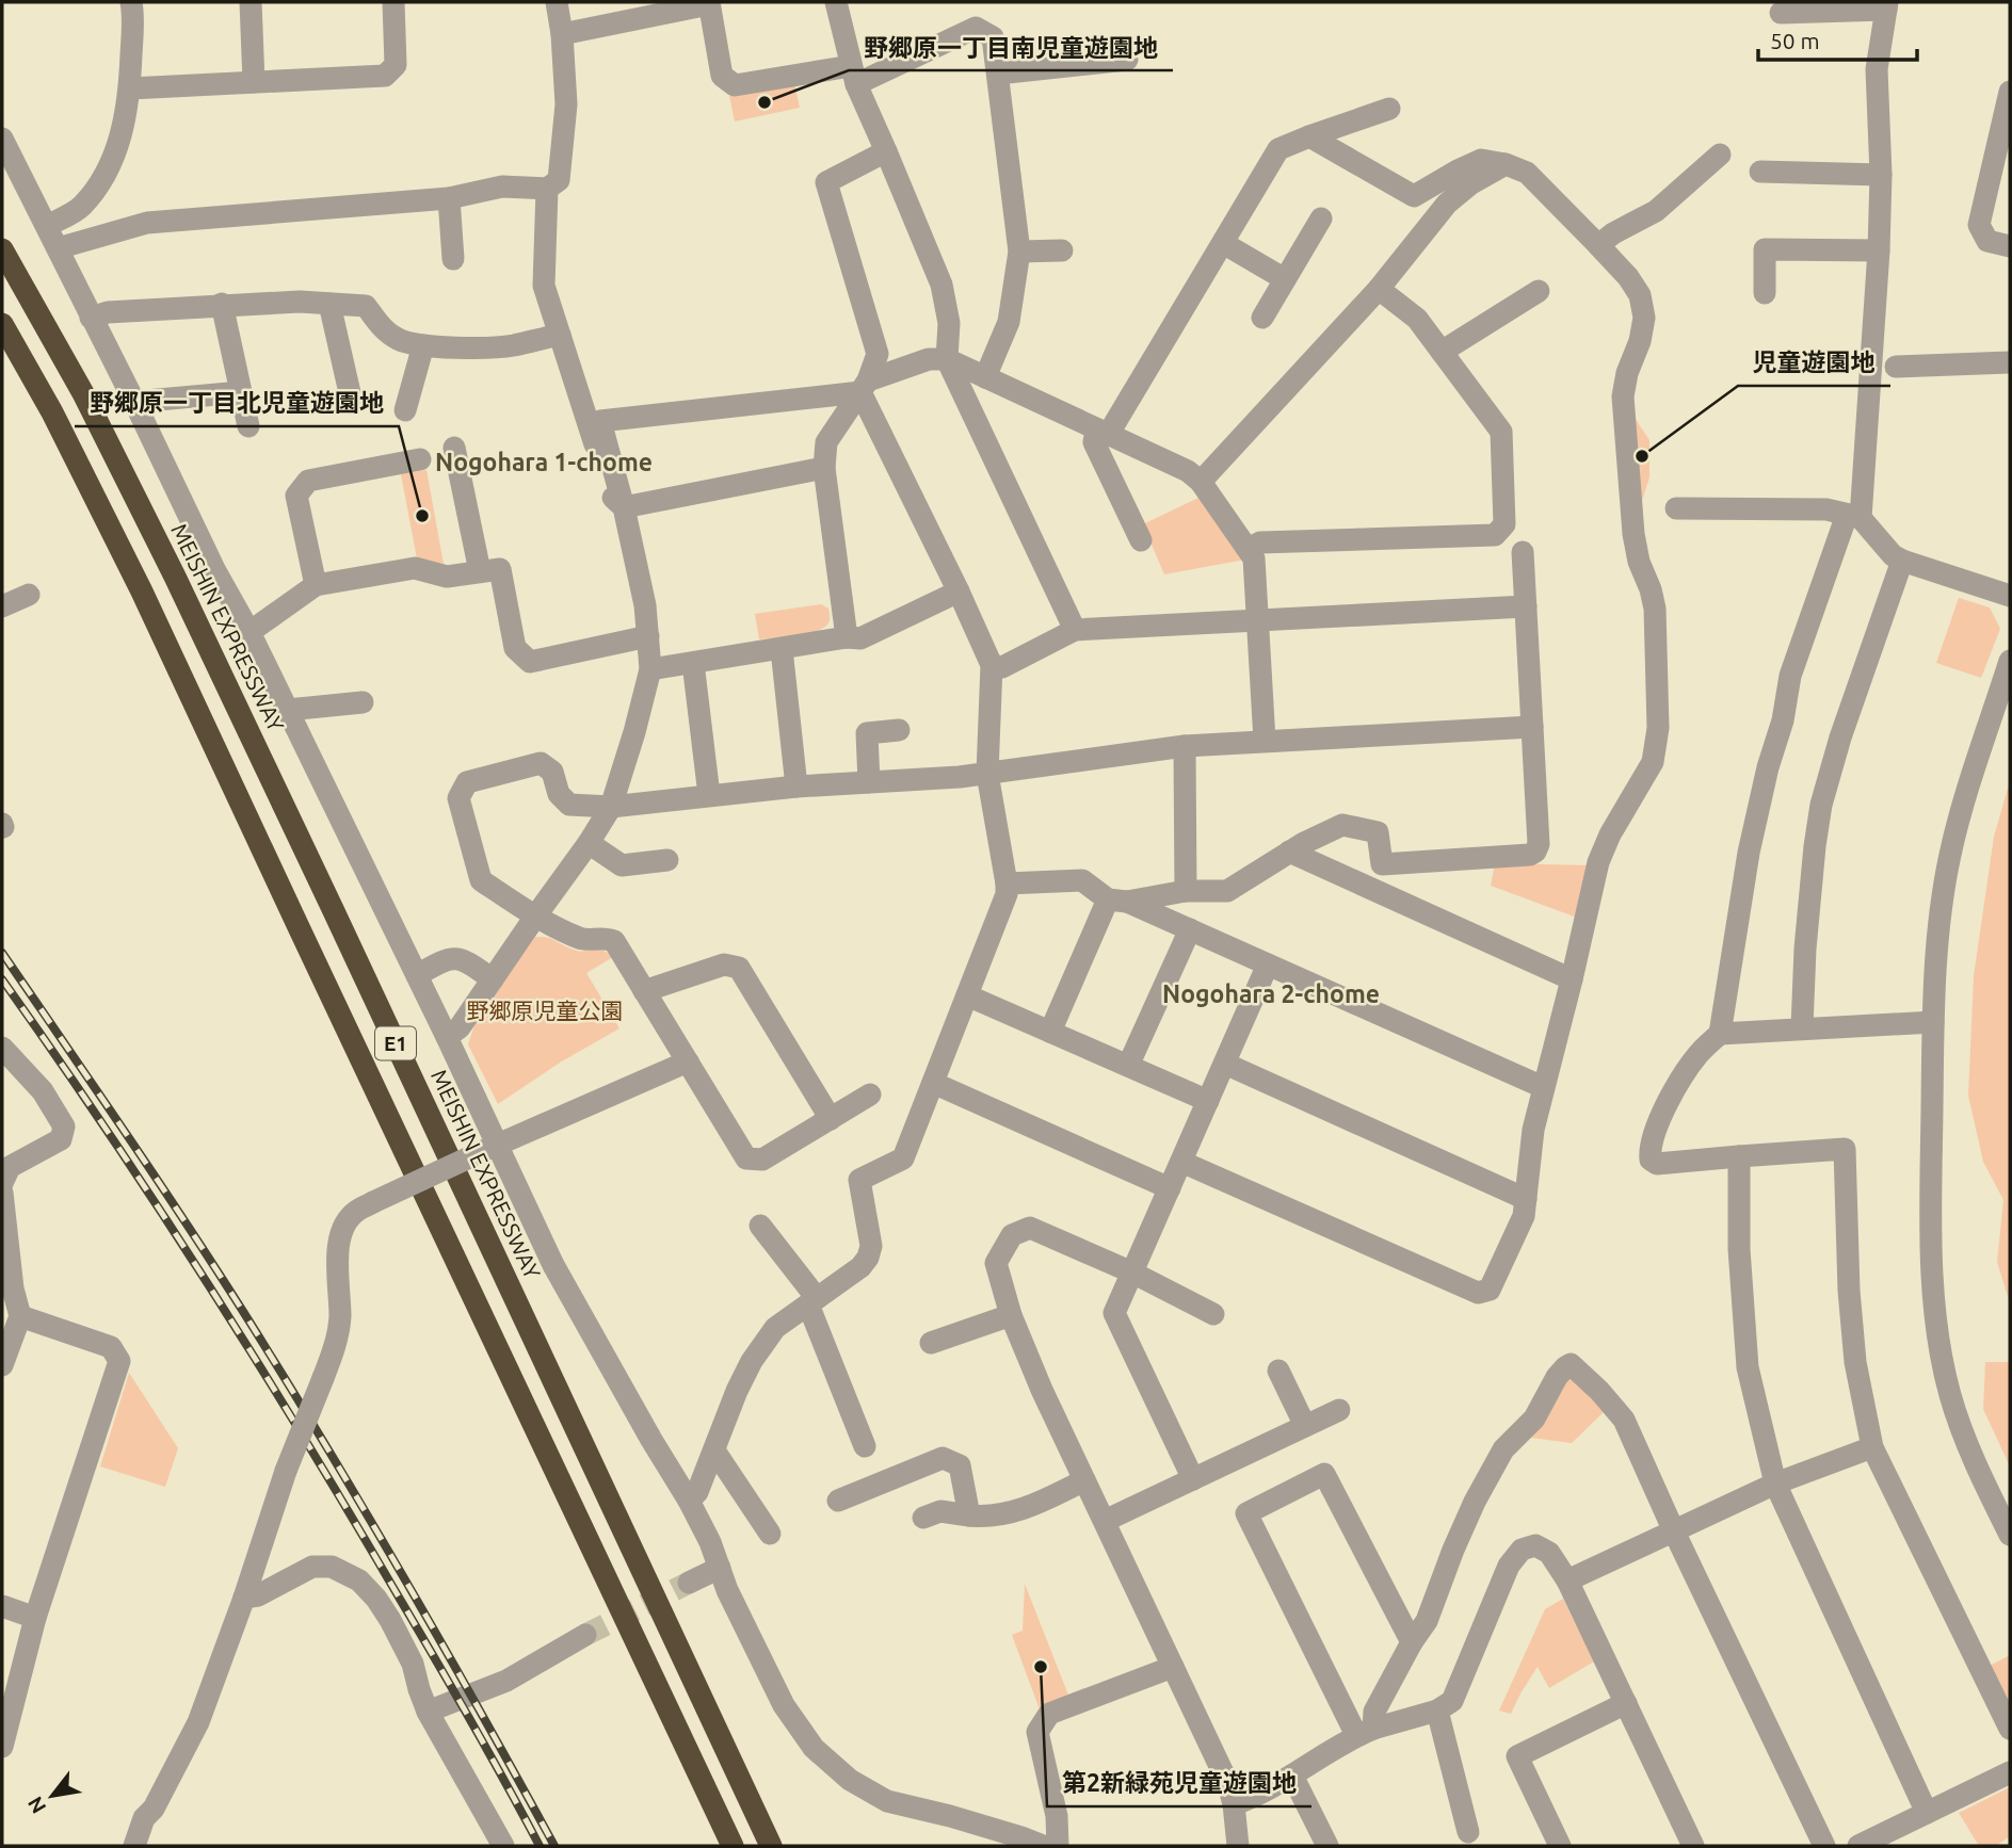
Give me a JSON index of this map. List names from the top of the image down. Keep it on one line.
{"streets":{"highway":["MEISHIN EXPRESSWAY","E1"]},"districts":["Nogohara 1-chome","Nogohara 2-chome"],"parks":["野郷原児童公園"],"places":["野郷原一丁目南児童遊園地","児童遊園地","野郷原一丁目北児童遊園地","第2新緑苑児童遊園地"],"scale_bar":"50 m","north":"bottom left"}
